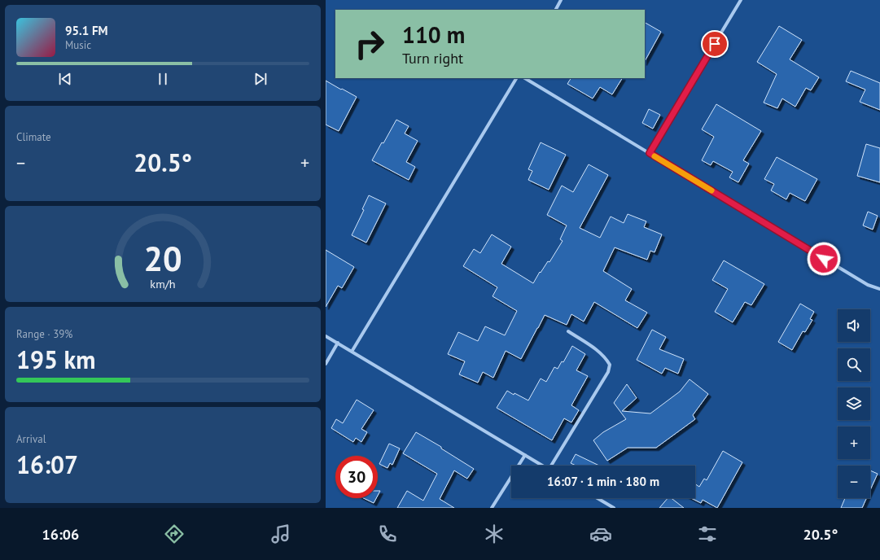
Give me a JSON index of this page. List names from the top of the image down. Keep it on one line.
{"page":{"turn":["110 m","Turn right"],"song":["95.1 FM","Music"],"tile":["Climate",["Range · 39%","195 km"],["Arrival","16:07"]],"heat":["−","20.5°","+"],"map_buttons":["+","−"],"limit":"30","trip":"16:07 · 1 min · 180 m","tabs":["16:06","20.5°"],"gauge":["20","km/h"]}}
